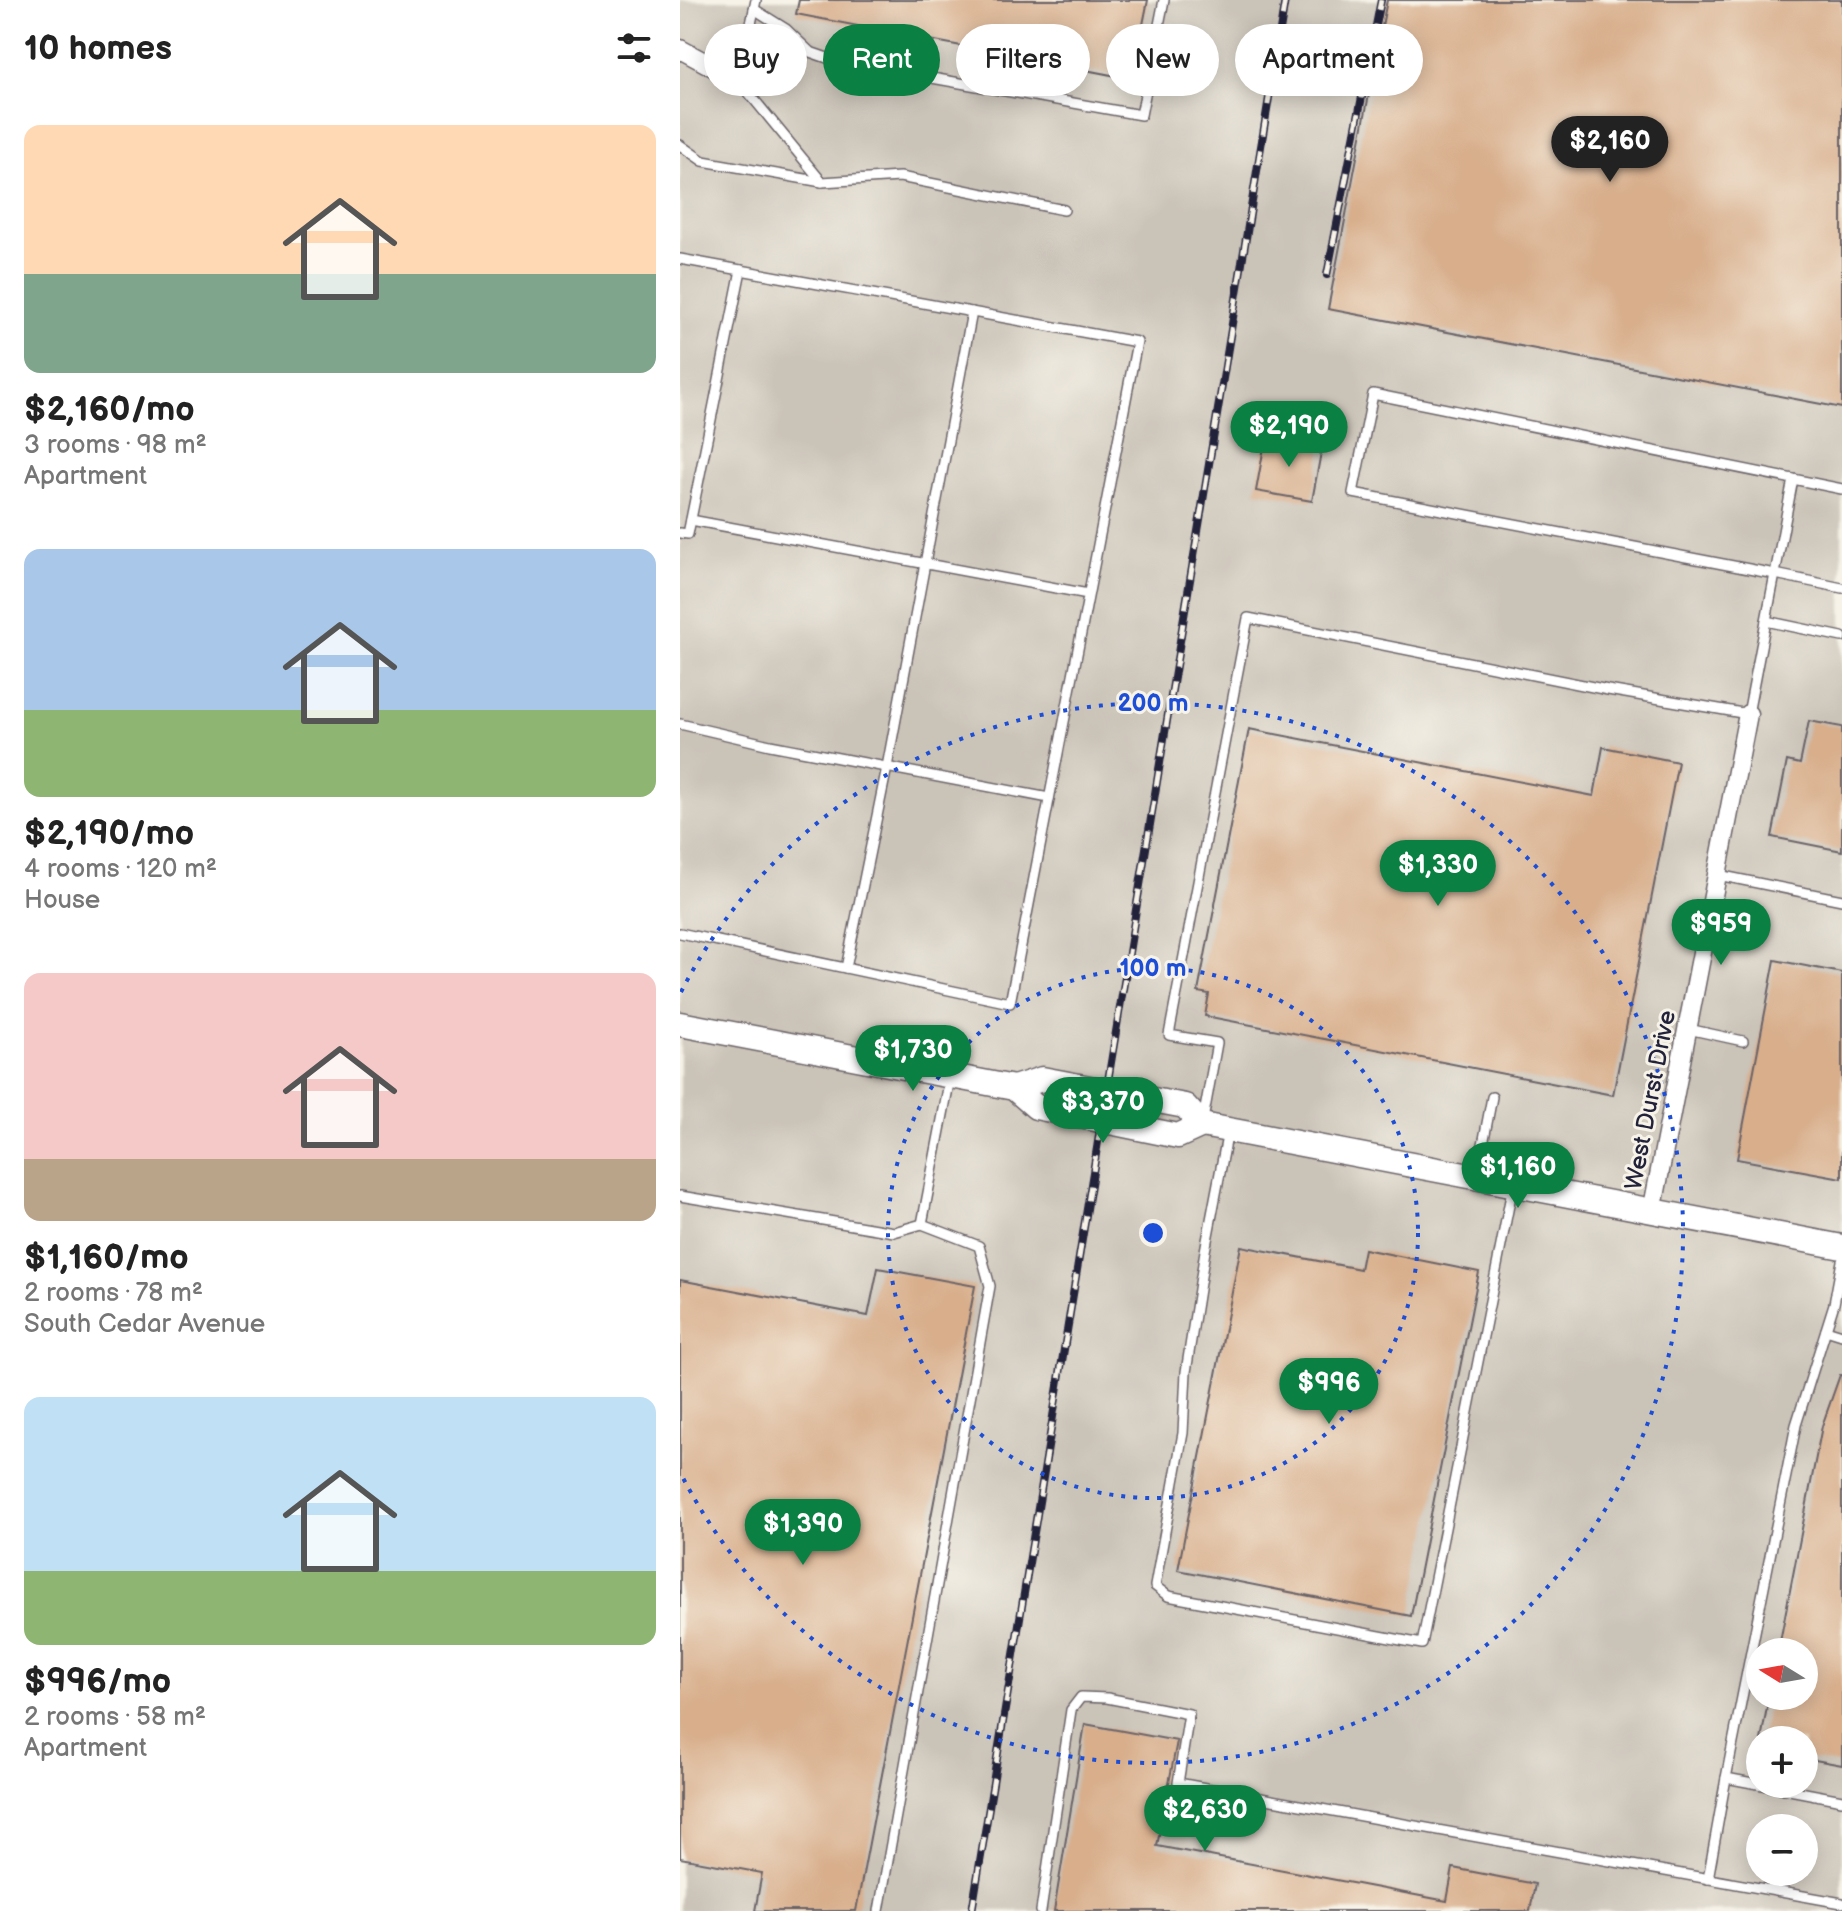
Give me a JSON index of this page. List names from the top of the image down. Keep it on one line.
{"streets":{"street":["West Durst Drive"]},"north":"left","page":{"heading":"10 homes","chip":["Buy","Rent","Filters","New","Apartment"],"list":[{"name":"$2,160/mo","note":"3 rooms · 98 m² · Apartment"},{"name":"$2,190/mo","note":"4 rooms · 120 m² · House"},{"name":"$1,160/mo","note":"2 rooms · 78 m² · South Cedar Avenue"},{"name":"$996/mo","note":"2 rooms · 58 m² · Apartment"}],"price":["$2,160","$2,190","$1,330","$959","$1,730","$3,370","$1,160","$996","$1,390","$2,630"],"map_buttons":["+","−"]},"rings":["200 m","100 m"]}
